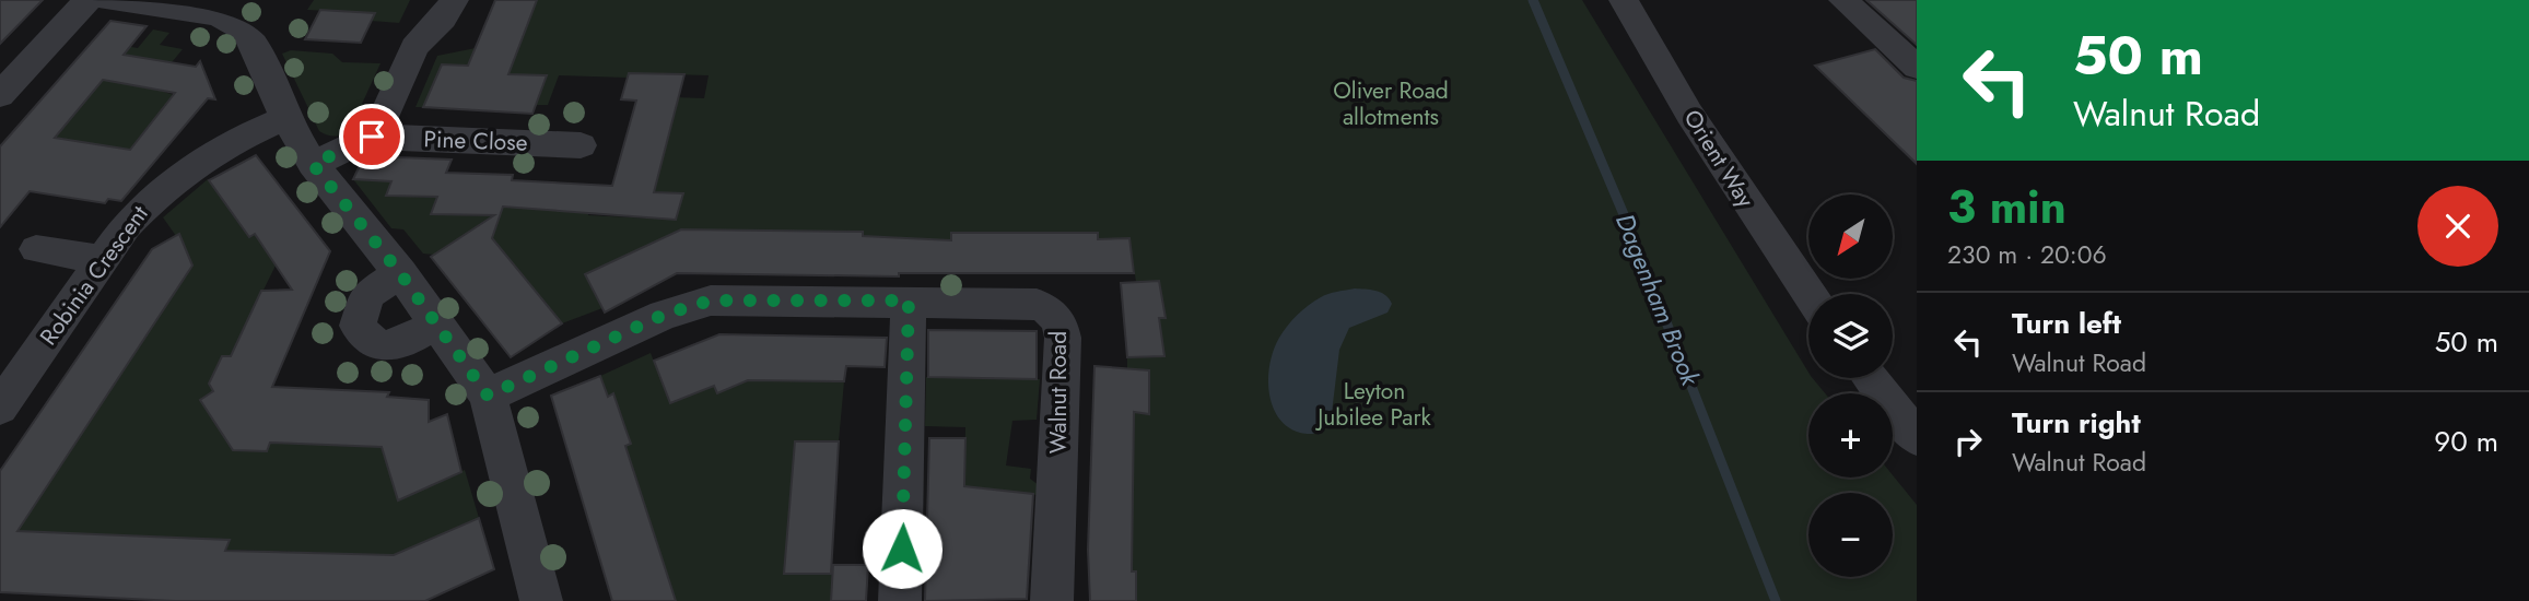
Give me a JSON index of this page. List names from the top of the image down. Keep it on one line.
{"streets":{"street":["Pine Close","Orient Way","Robinia Crescent","Walnut Road"]},"water":["Dagenham Brook"],"parks":["Oliver Road allotments","Leyton Jubilee Park"],"north":"bottom left","page":{"turn":["50 m","Walnut Road"],"heading":["3 min","230 m · 20:06"],"map_buttons":["+","−"],"list":[{"name":"Turn left","note":"Walnut Road","value":"50 m"},{"name":"Turn right","note":"Walnut Road","value":"90 m"}]}}
